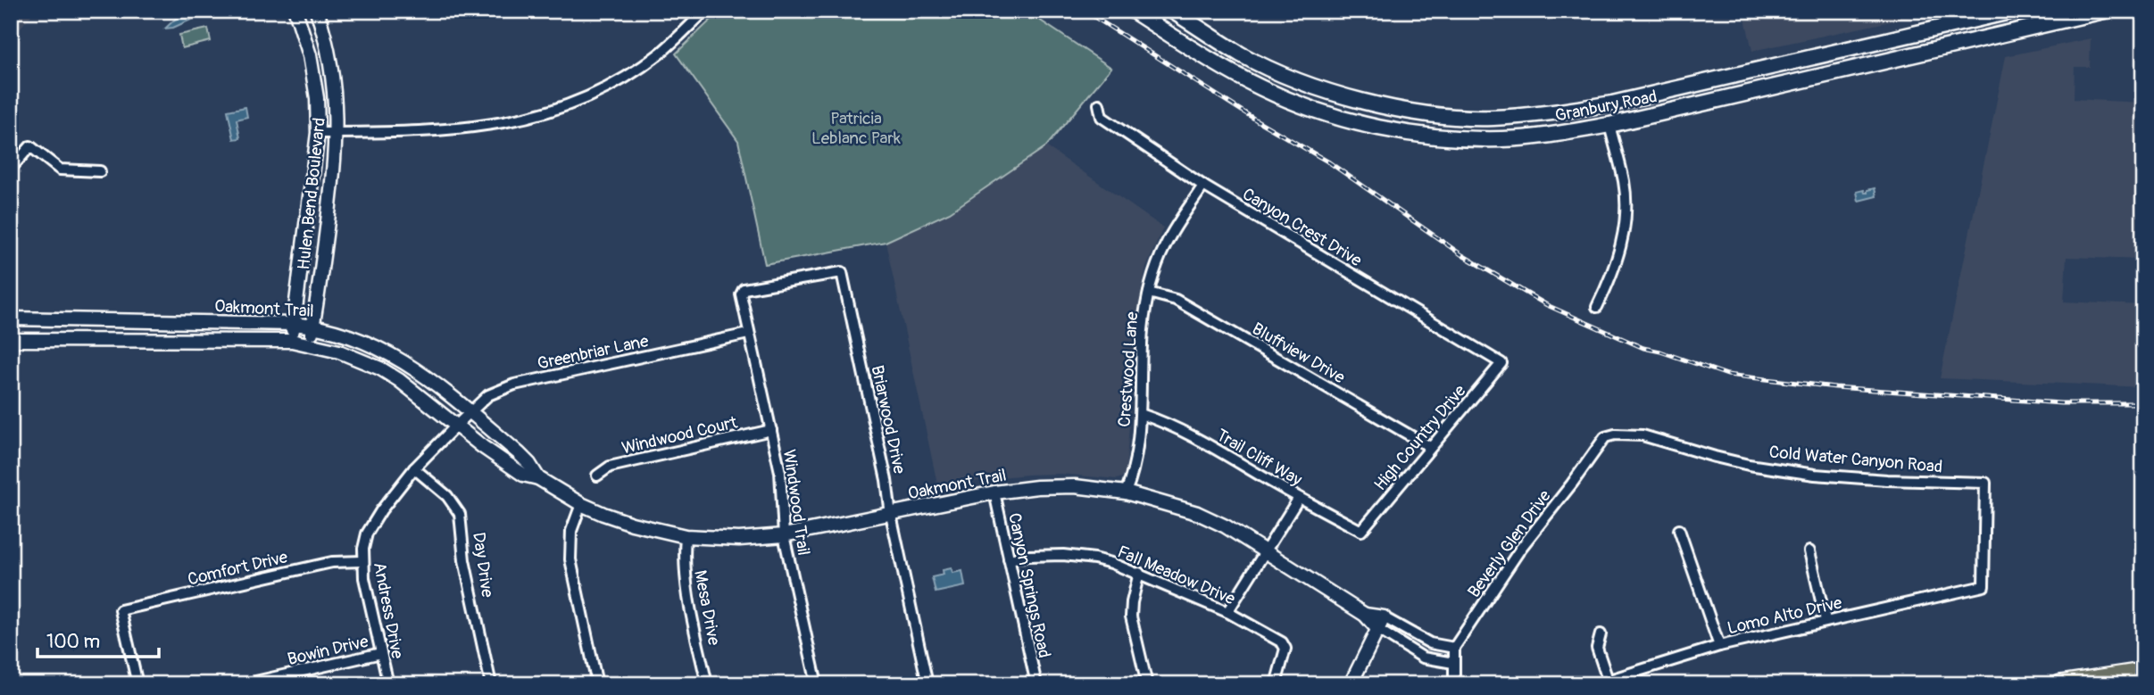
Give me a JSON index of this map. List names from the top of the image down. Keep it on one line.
{"streets":{"main road":["Granbury Road"],"street":["Hulen Bend Boulevard","Canyon Crest Drive","Oakmont Trail","Greenbriar Lane","Bluffview Drive","Crestwood Lane","Briarwood Drive","Windwood Court","High Country Drive","Trail Cliff Way","Cold Water Canyon Road","Windwood Trail","Beverly Glen Drive","Day Drive","Comfort Drive","Fall Meadow Drive","Canyon Springs Road","Mesa Drive","Andress Drive","Lomo Alto Drive","Bowin Drive"]},"crossings":[["Hulen Bend Boulevard","Oakmont Trail"],["Canyon Crest Drive","Crestwood Lane"],["Canyon Crest Drive","High Country Drive"],["Oakmont Trail","Greenbriar Lane"],["Oakmont Trail","Crestwood Lane"],["Oakmont Trail","Briarwood Drive"],["Oakmont Trail","Windwood Trail"],["Oakmont Trail","Beverly Glen Drive"],["Oakmont Trail","Canyon Springs Road"],["Oakmont Trail","Mesa Drive"],["Oakmont Trail","Andress Drive"],["Greenbriar Lane","Windwood Trail"],["Greenbriar Lane","Andress Drive"],["Bluffview Drive","Crestwood Lane"],["Bluffview Drive","High Country Drive"],["Crestwood Lane","Trail Cliff Way"],["Briarwood Drive","Windwood Trail"],["Windwood Court","Windwood Trail"],["High Country Drive","Trail Cliff Way"],["Cold Water Canyon Road","Beverly Glen Drive"],["Cold Water Canyon Road","Lomo Alto Drive"],["Day Drive","Andress Drive"],["Comfort Drive","Andress Drive"],["Fall Meadow Drive","Canyon Springs Road"],["Andress Drive","Bowin Drive"]],"parks":["Patricia Leblanc Park"],"scale_bar":"100 m"}
